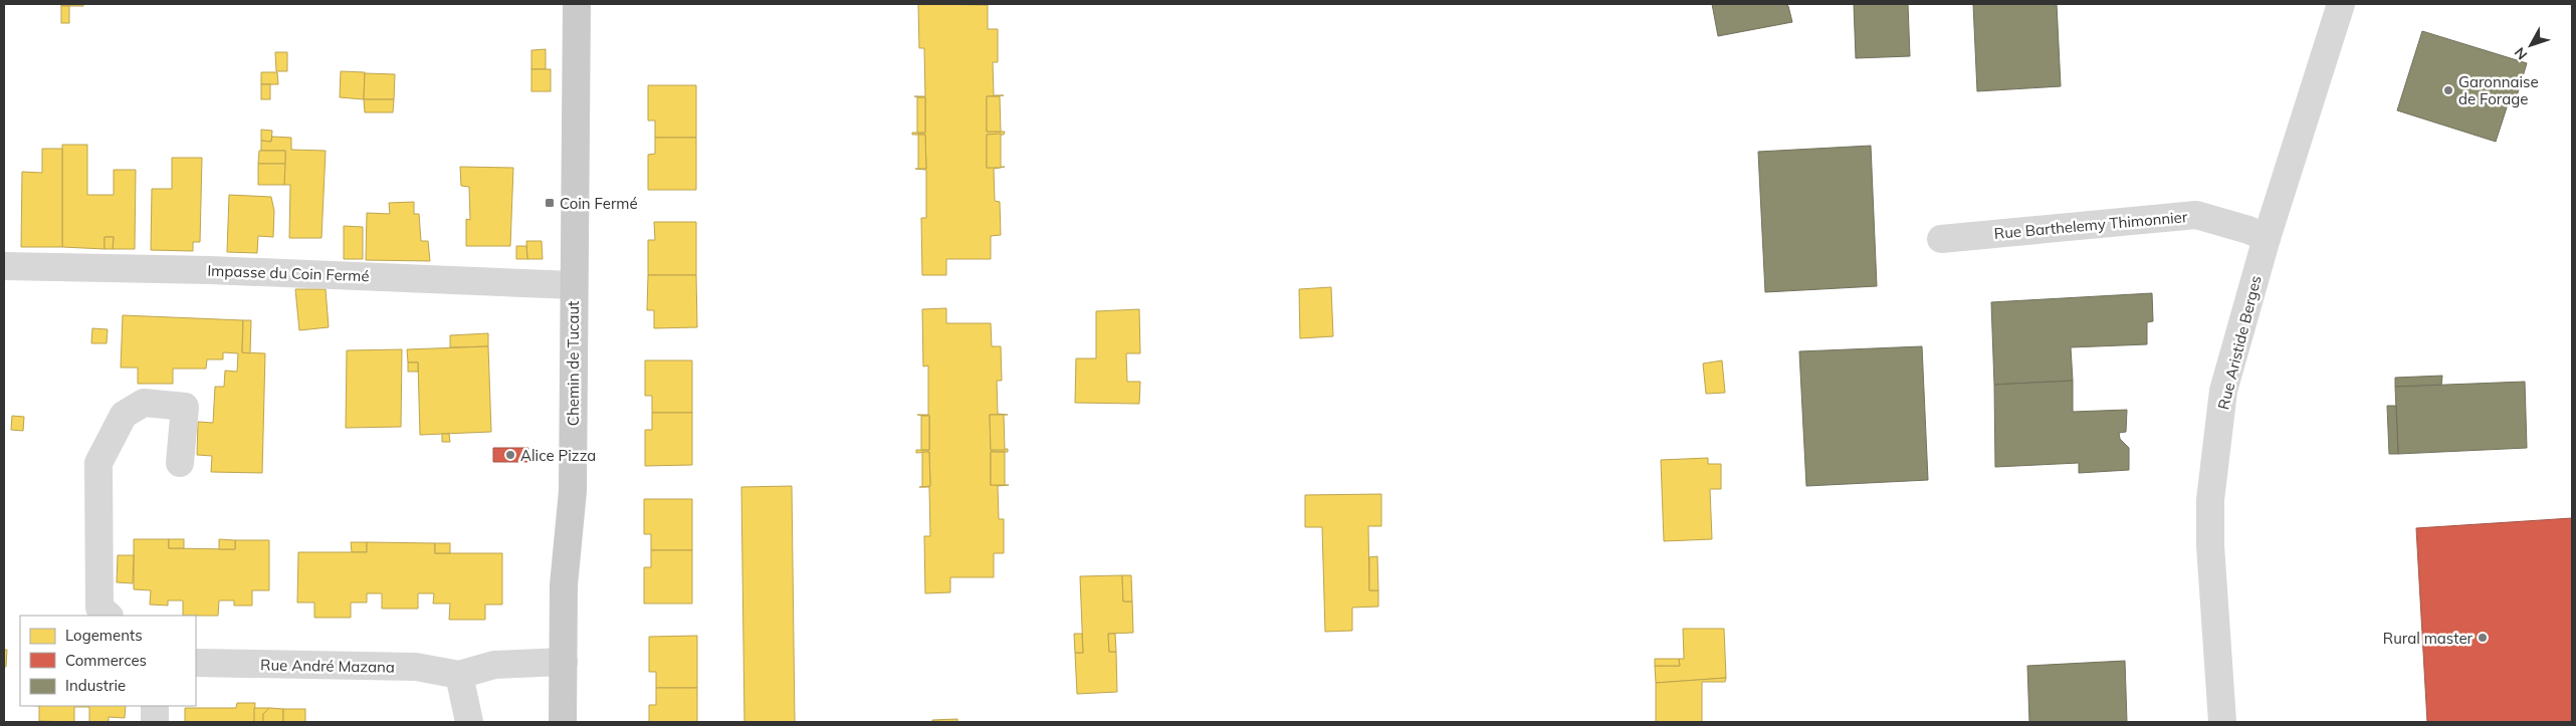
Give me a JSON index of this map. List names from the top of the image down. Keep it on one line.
{"streets":{"main road":["Chemin de Tucaut"],"street":["Rue Barthelemy Thimonnier","Impasse du Coin Fermé","Rue Aristide Berges","Rue André Mazana"]},"crossings":[["Rue Barthelemy Thimonnier","Rue Aristide Berges"],["Impasse du Coin Fermé","Chemin de Tucaut"],["Chemin de Tucaut","Rue André Mazana"]],"places":{"other":["Garonnaise de Forage","Alice Pizza","Rural master"],"transit":["Coin Fermé"]},"legend":["Logements","Commerces","Industrie"],"north":"bottom left"}
